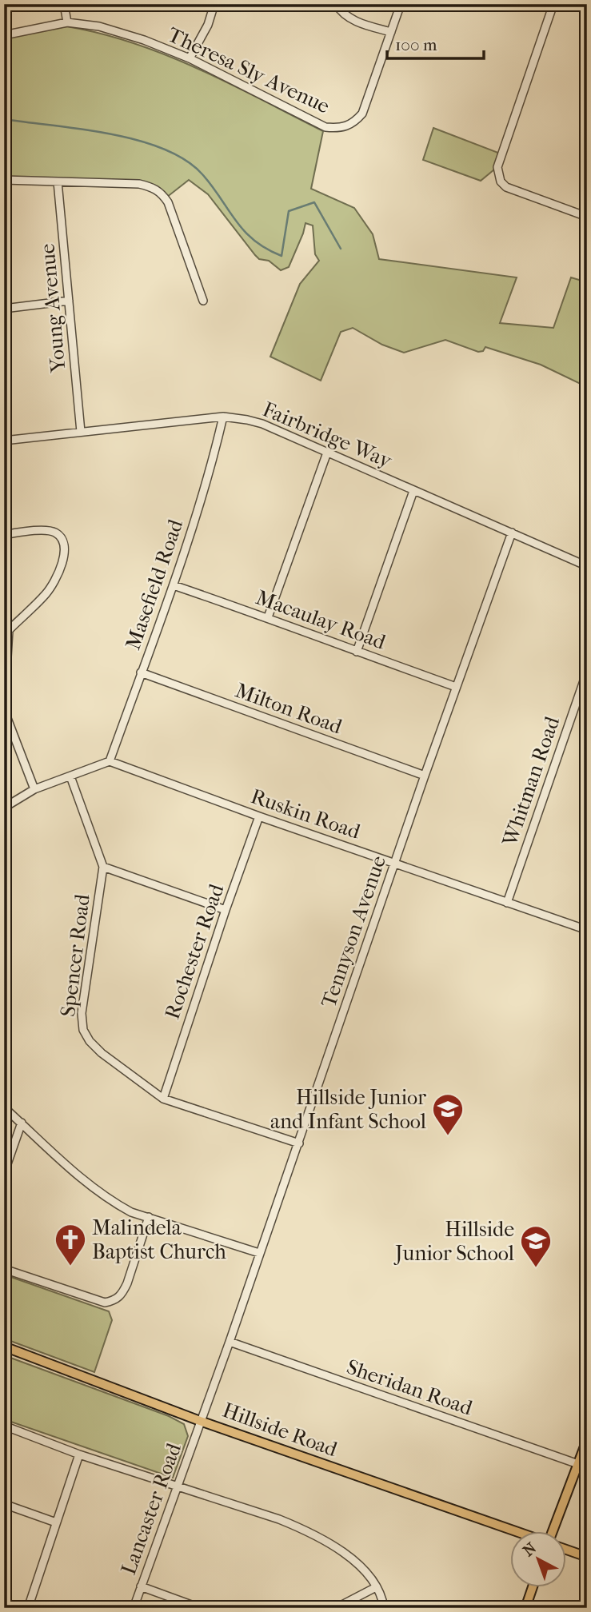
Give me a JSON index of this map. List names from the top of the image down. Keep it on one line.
{"streets":{"main road":["Hillside Road"],"street":["Theresa Sly Avenue","Young Avenue","Fairbridge Way","Masefield Road","Macaulay Road","Milton Road","Whitman Road","Ruskin Road","Tennyson Avenue","Rochester Road","Spencer Road","Sheridan Road","Lancaster Road"]},"crossings":[["Young Avenue","Fairbridge Way"],["Fairbridge Way","Masefield Road"],["Fairbridge Way","Tennyson Avenue"],["Masefield Road","Macaulay Road"],["Masefield Road","Milton Road"],["Masefield Road","Ruskin Road"],["Macaulay Road","Tennyson Avenue"],["Milton Road","Tennyson Avenue"],["Whitman Road","Ruskin Road"],["Ruskin Road","Tennyson Avenue"],["Ruskin Road","Rochester Road"],["Tennyson Avenue","Spencer Road"],["Tennyson Avenue","Sheridan Road"],["Tennyson Avenue","Lancaster Road"],["Rochester Road","Spencer Road"],["Sheridan Road","Lancaster Road"],["Hillside Road","Lancaster Road"]],"places":{"school or university":["Hillside Junior and Infant School","Hillside Junior School"],"church":["Malindela Baptist Church"]},"scale_bar":"100 m","north":"top left"}
